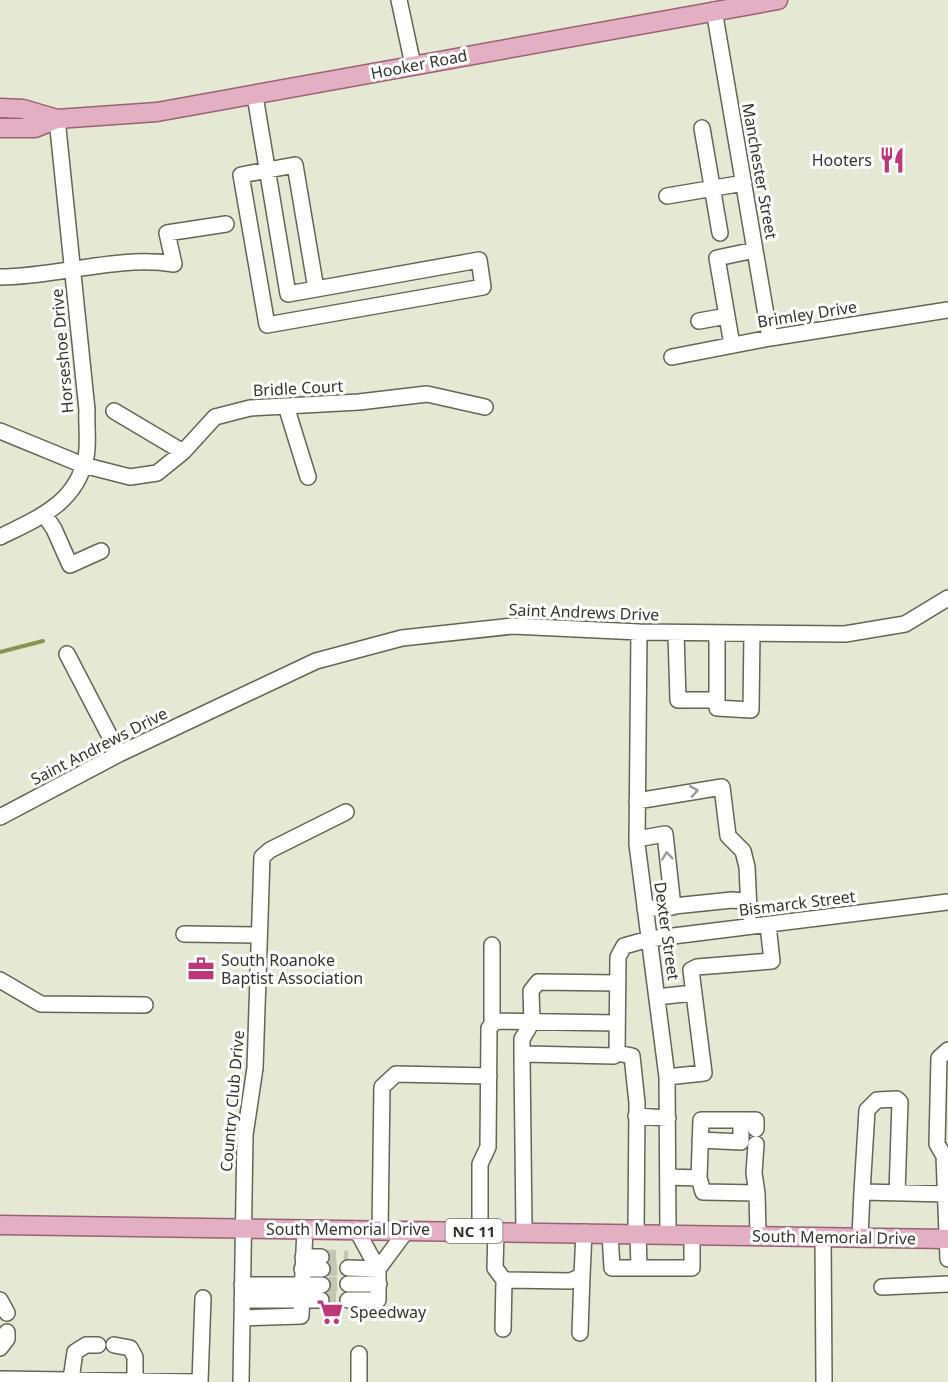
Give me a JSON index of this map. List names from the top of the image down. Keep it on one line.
{"streets":{"main road":["Hooker Road","South Memorial Drive","NC 11"],"street":["Manchester Street","Brimley Drive","Horseshoe Drive","Bridle Court","Saint Andrews Drive","Bismarck Street","Dexter Street","Country Club Drive"]},"crossings":[["Hooker Road","Manchester Street"],["Hooker Road","Horseshoe Drive"],["Manchester Street","Brimley Drive"],["Horseshoe Drive","Bridle Court"],["Saint Andrews Drive","Dexter Street"],["Bismarck Street","Dexter Street"],["Dexter Street","South Memorial Drive"],["Country Club Drive","South Memorial Drive"]],"places":{"restaurant":["Hooters"],"office":["South Roanoke Baptist Association"],"supermarket":["Speedway"]}}
